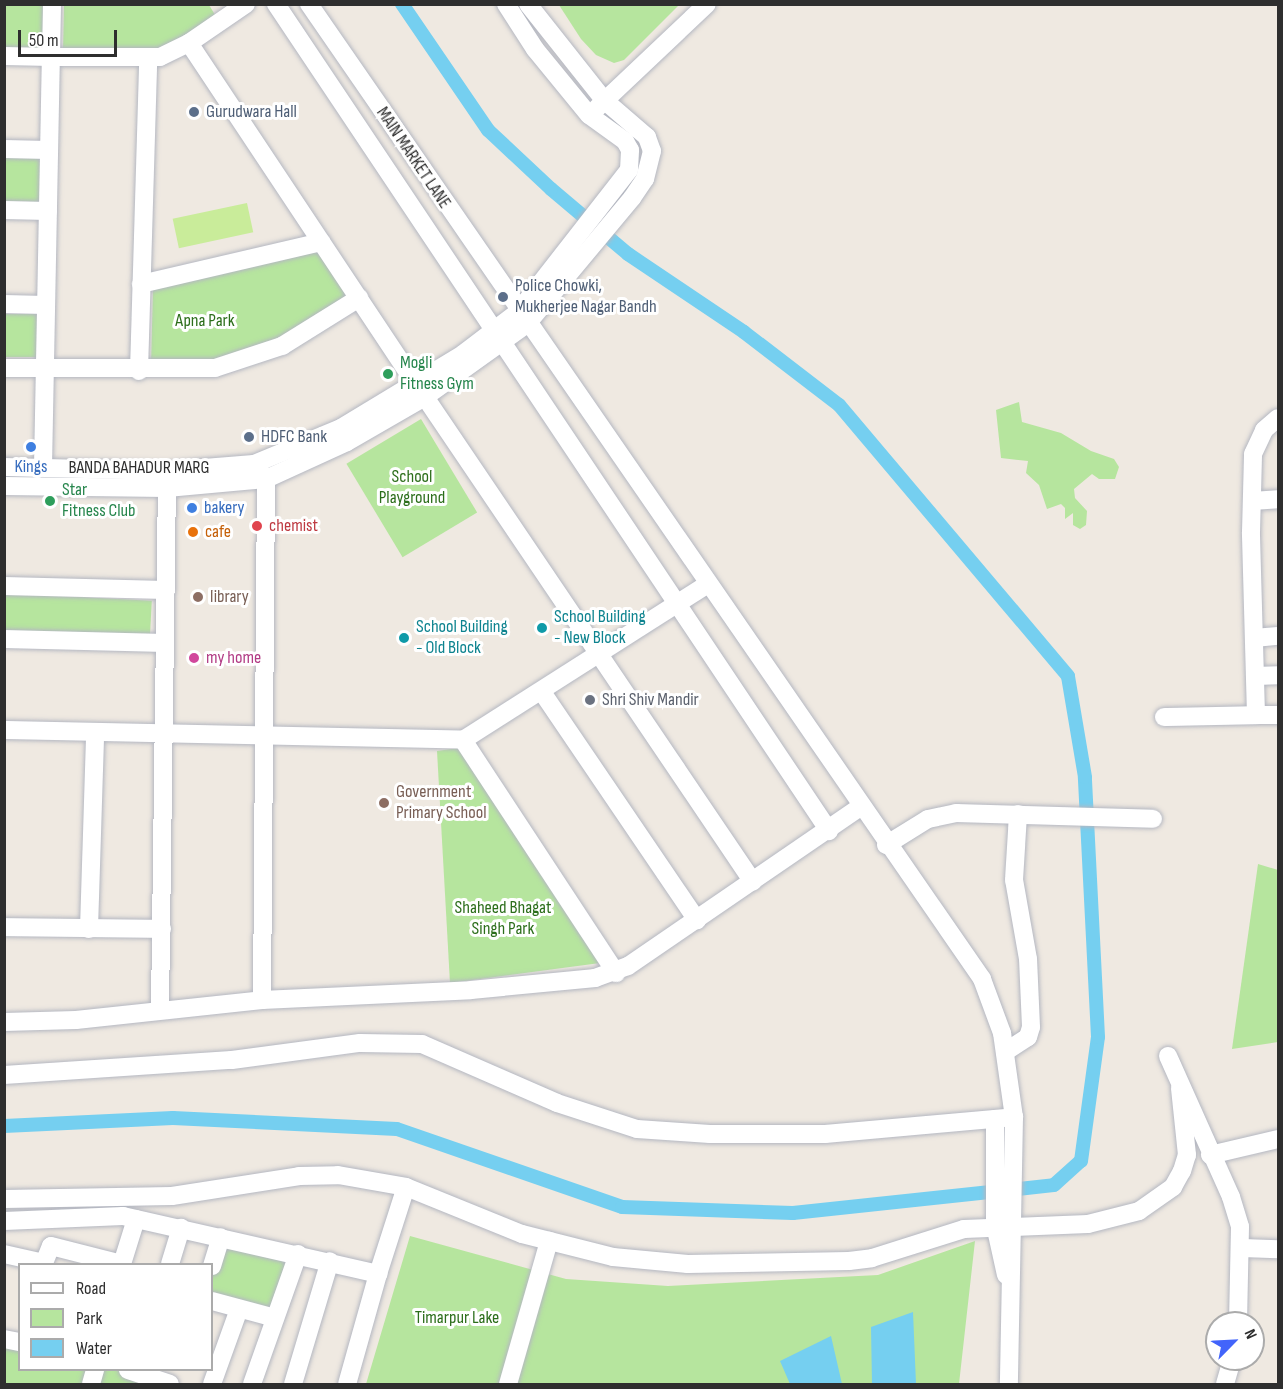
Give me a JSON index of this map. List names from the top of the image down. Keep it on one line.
{"streets":{"street":["MAIN MARKET LANE","BANDA BAHADUR MARG"]},"crossings":[["MAIN MARKET LANE","BANDA BAHADUR MARG"]],"parks":["Apna Park","School Playground","Shaheed Bhagat Singh Park","Timarpur Lake"],"places":["Gurudwara Hall","Police Chowki, Mukherjee Nagar Bandh","Mogli Fitness Gym","HDFC Bank","Kings","Star Fitness Club","bakery","chemist","cafe","library","School Building - New Block","School Building - Old Block","my home","Shri Shiv Mandir","Government Primary School"],"legend":["Road","Park","Water"],"scale_bar":"50 m","north":"top right"}
